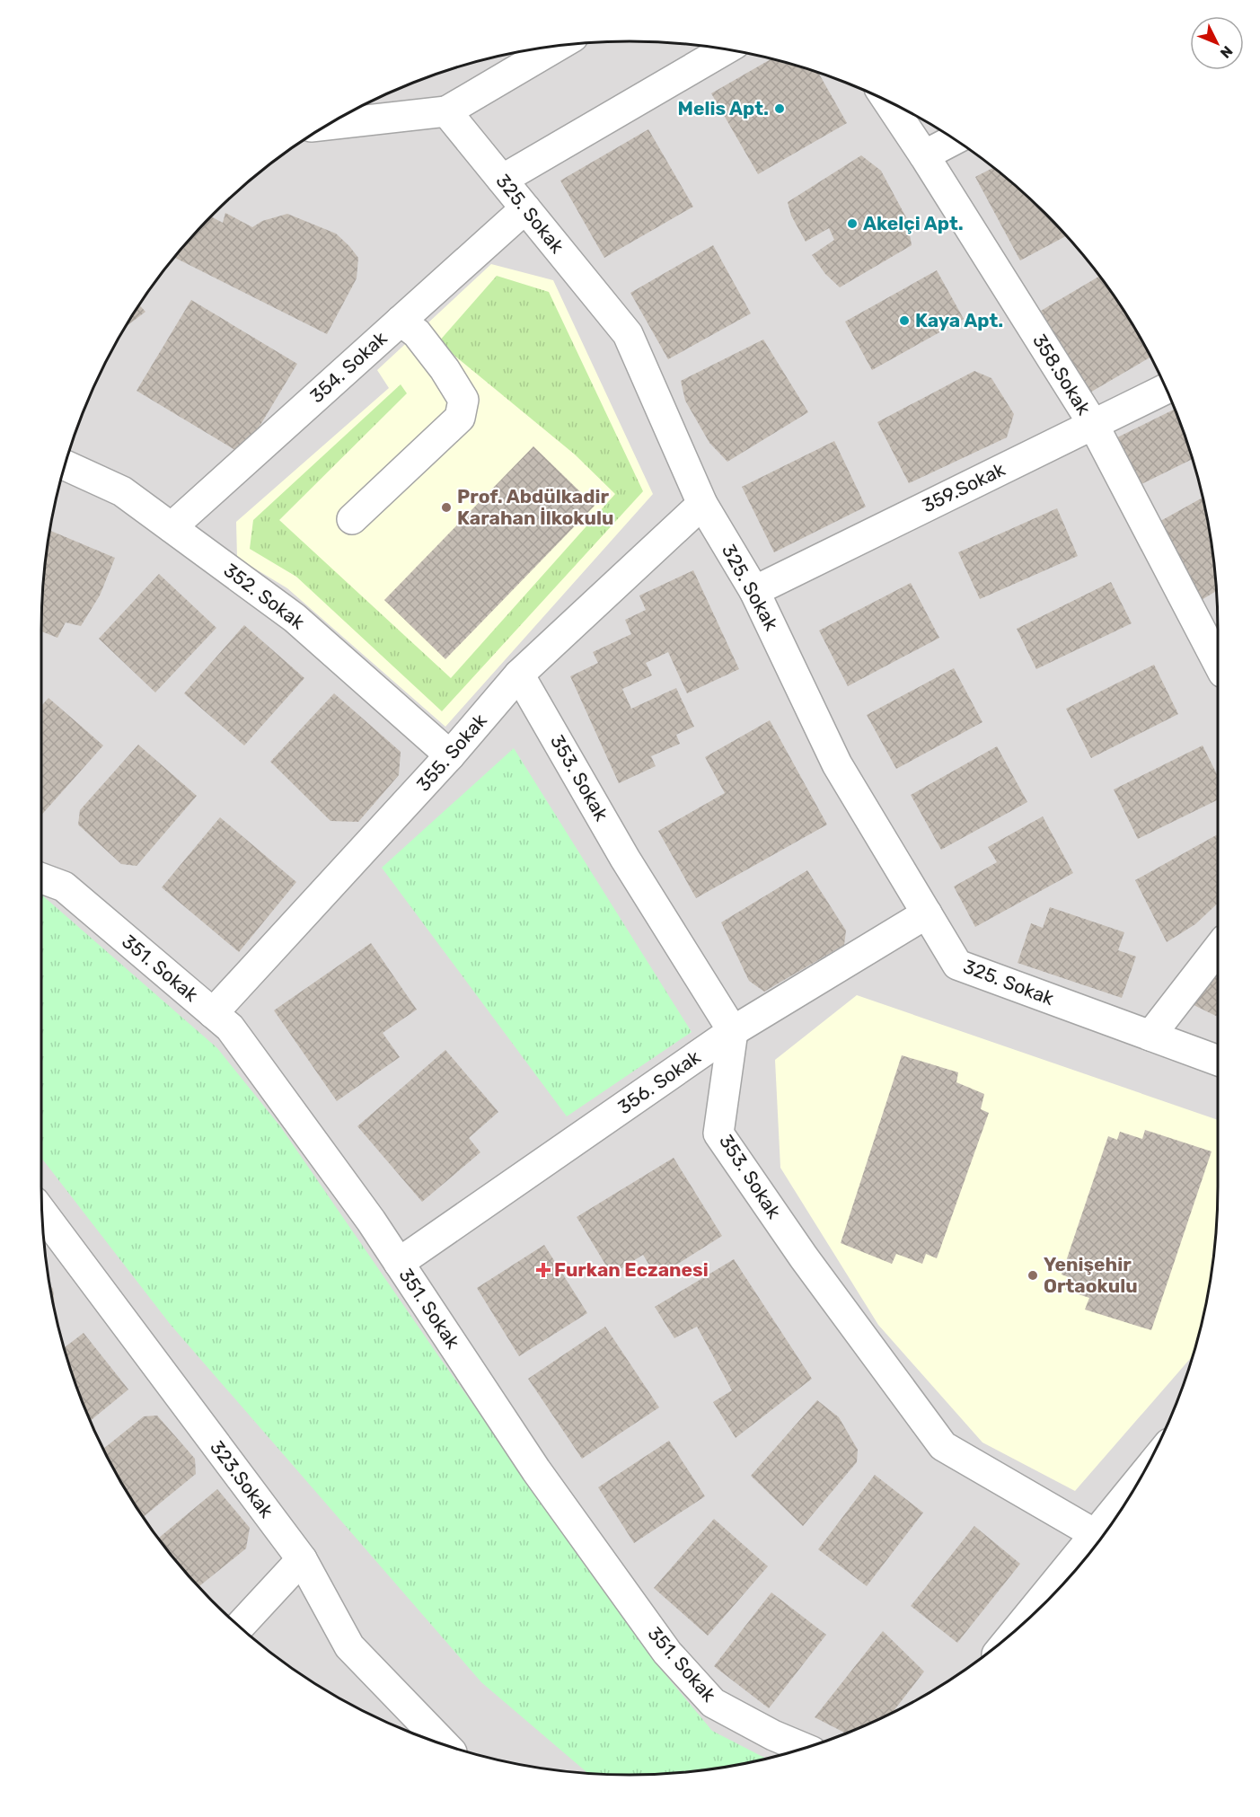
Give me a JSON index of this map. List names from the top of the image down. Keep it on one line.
{"streets":{"street":["325. Sokak","354. Sokak","358.Sokak","359.Sokak","352. Sokak","355. Sokak","353. Sokak","351. Sokak","356. Sokak","323.Sokak"]},"crossings":[["325. Sokak","354. Sokak"],["325. Sokak","359.Sokak"],["325. Sokak","355. Sokak"],["325. Sokak","356. Sokak"],["354. Sokak","352. Sokak"],["358.Sokak","359.Sokak"],["352. Sokak","355. Sokak"],["355. Sokak","353. Sokak"],["355. Sokak","351. Sokak"],["353. Sokak","356. Sokak"],["351. Sokak","356. Sokak"]],"places":{"other":["Melis Apt.","Akelçi Apt.","Kaya Apt.","Prof. Abdülkadir Karahan İlkokulu","Yenişehir Ortaokulu"],"health":["Furkan Eczanesi"]},"north":"bottom right"}
